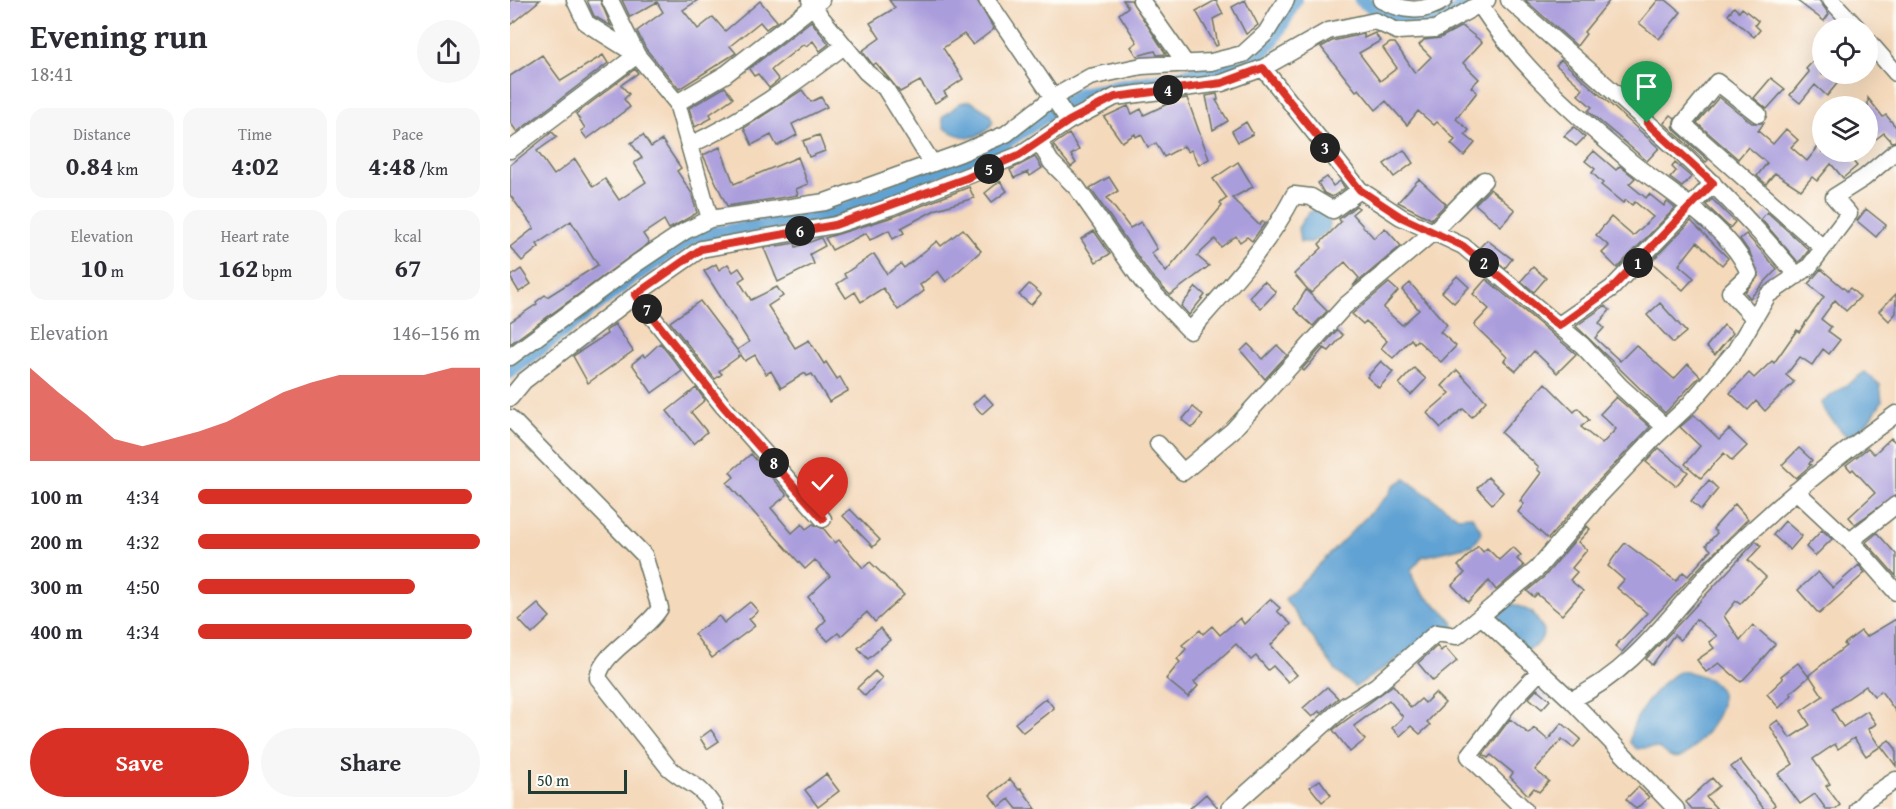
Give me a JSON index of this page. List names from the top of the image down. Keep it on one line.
{"scale_bar":"50 m","page":{"heading":["Evening run","18:41"],"pins":["4","3","5","6","1","2","7","8"],"stats":[["Distance","0.84 km"],["Time","4:02"],["Pace","4:48 /km"],["Elevation","10 m"],["Heart rate","162 bpm"],["kcal","67"]],"chart":["Elevation","146–156 m"],"list":[{"name":"100 m","note":"4:34"},{"name":"200 m","note":"4:32"},{"name":"300 m","note":"4:50"},{"name":"400 m","note":"4:34"}],"buttons":["Save","Share"],"scale":"50 m"}}
